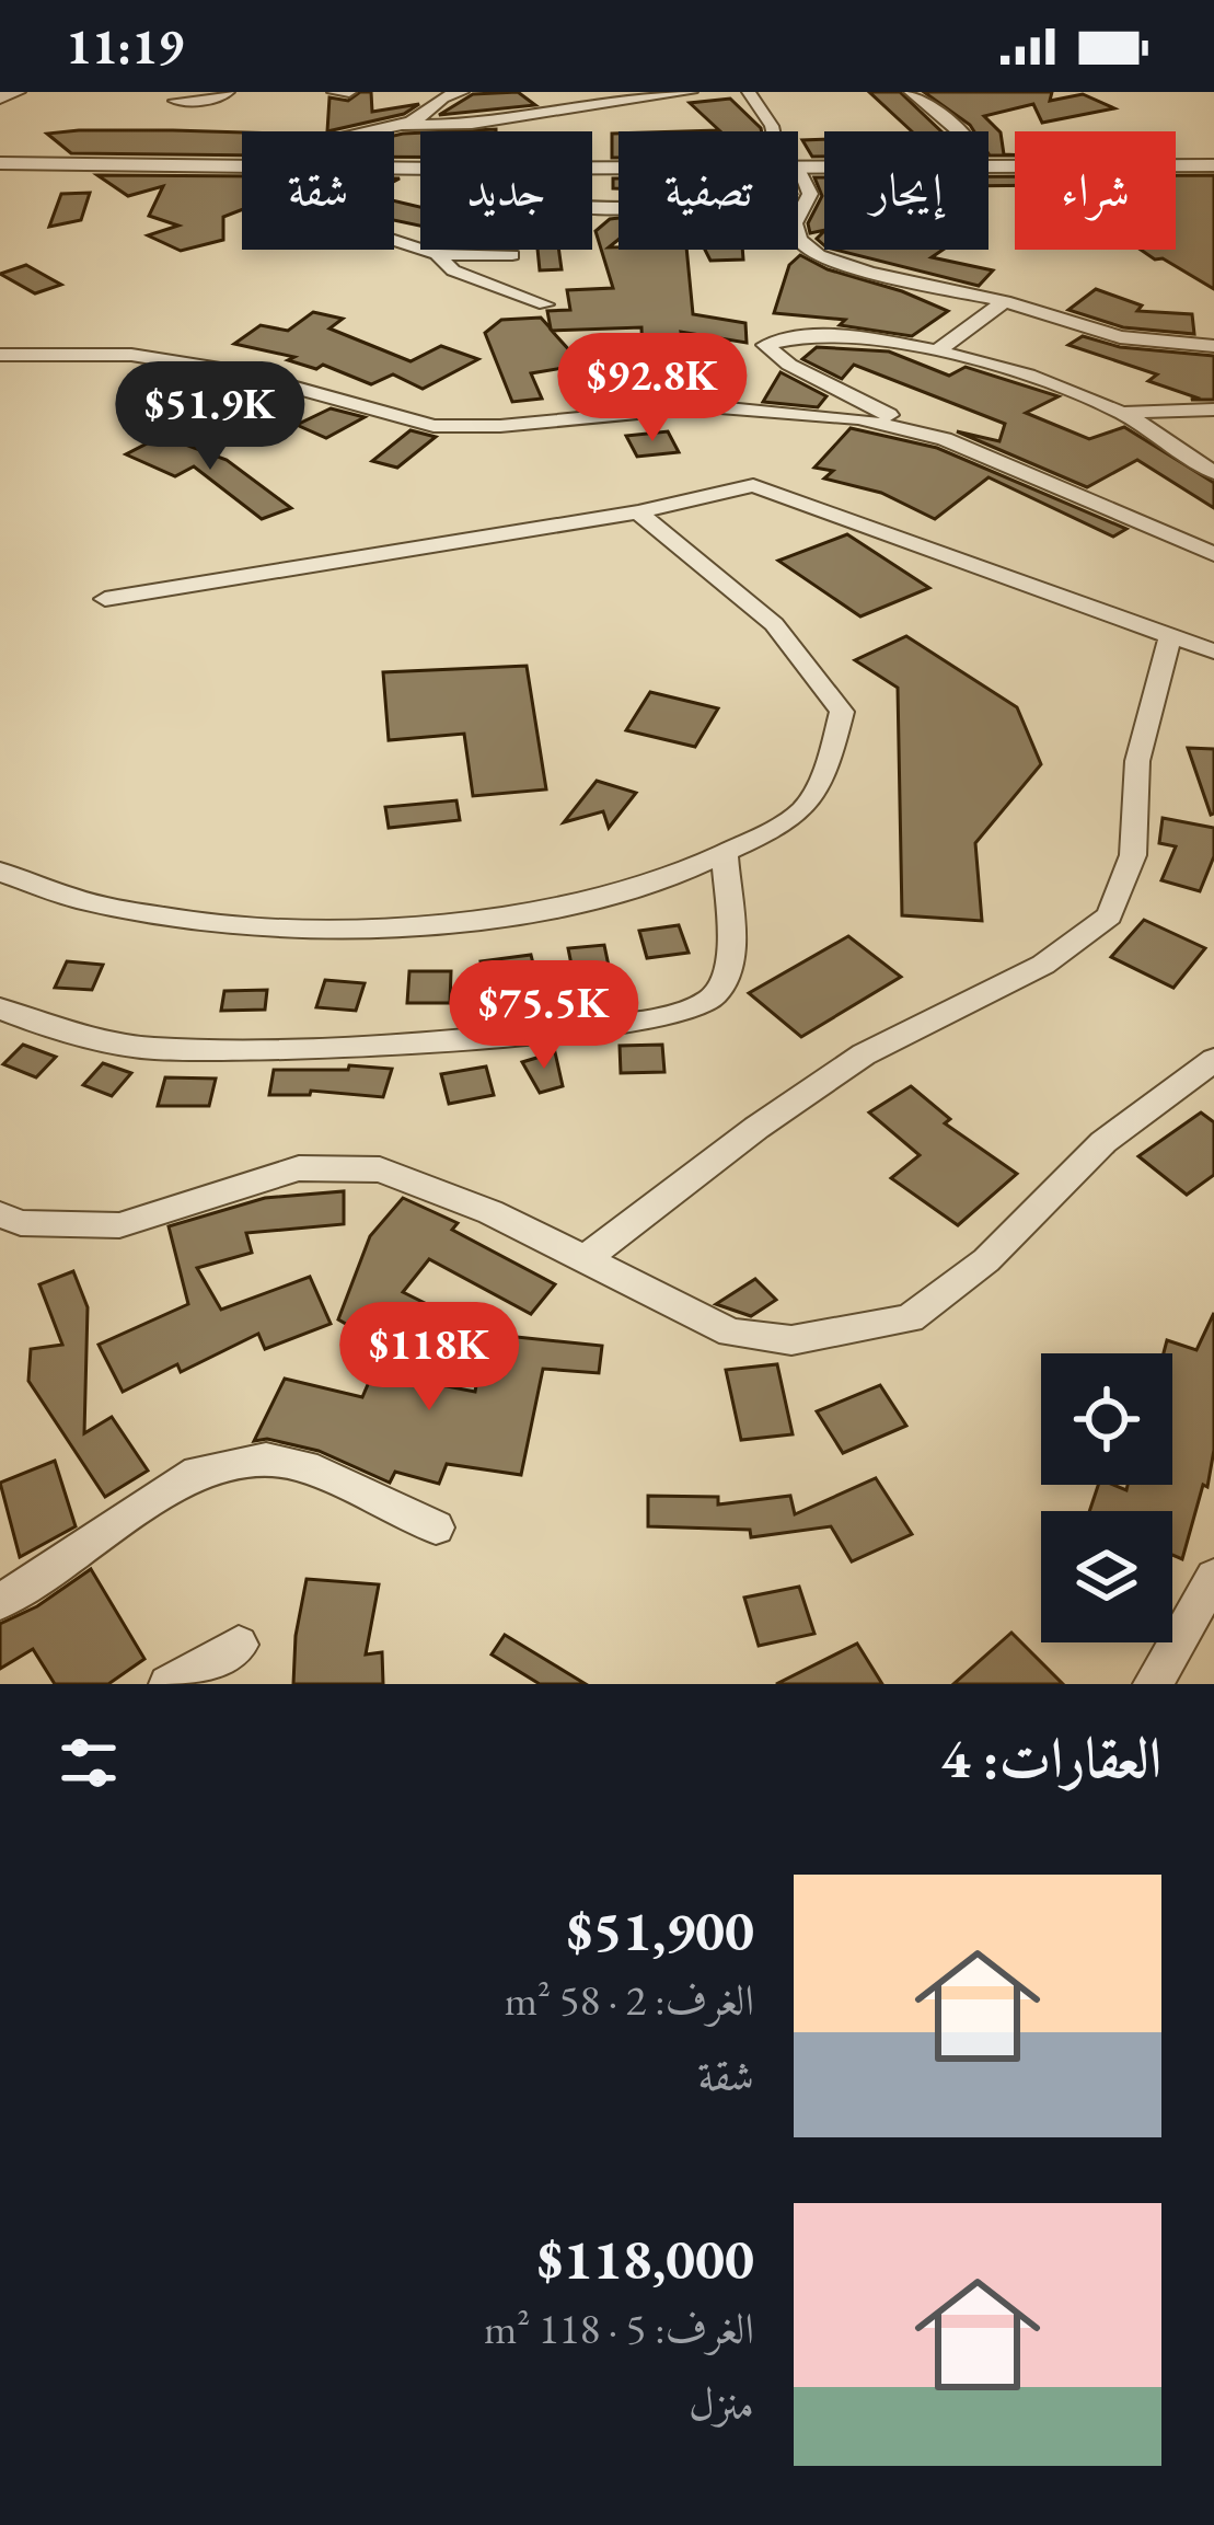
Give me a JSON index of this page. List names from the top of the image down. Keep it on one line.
{"page":{"status":"11:19","chip":["شراء","إيجار","تصفية","جديد","شقة"],"price":["$92.8K","$51.9K","$75.5K","$118K"],"heading":"العقارات: 4","list":[{"name":"$51,900","note":"الغرف: 2 · 58 m² · شقة"},{"name":"$118,000","note":"الغرف: 5 · 118 m² · منزل"}]}}
